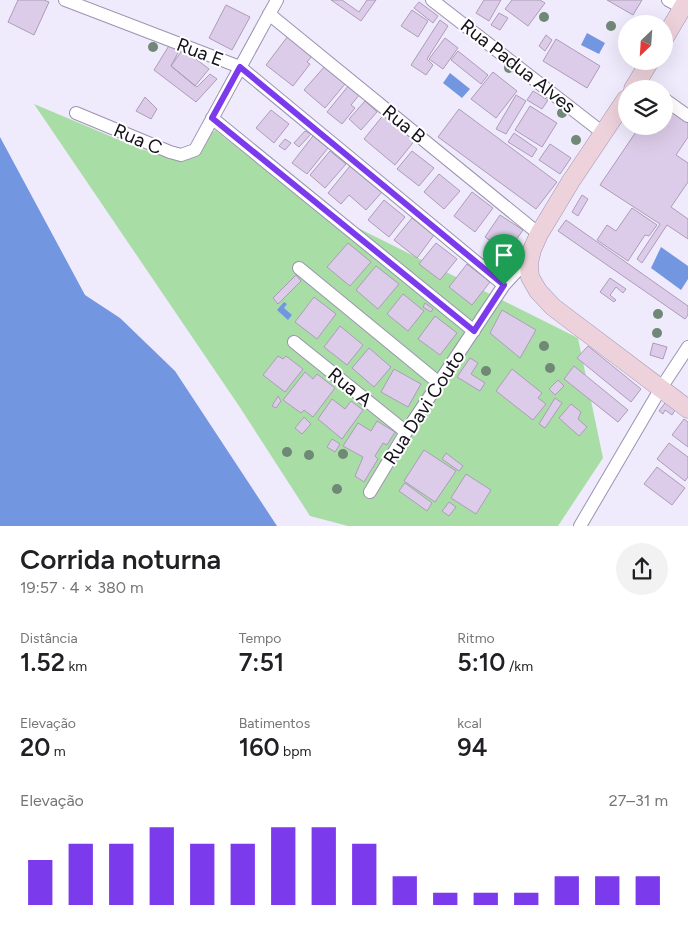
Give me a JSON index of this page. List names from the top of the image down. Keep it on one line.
{"streets":{"street":["Rua E","Rua Padua Alves","Rua B","Rua C","Rua A","Rua Davi Couto"]},"crossings":[["Rua E","Rua Davi Couto"],["Rua A","Rua Davi Couto"]],"north":"bottom left","page":{"heading":["Corrida noturna","19:57 · 4 × 380 m"],"stats":[["Distância","1.52 km"],["Tempo","7:51"],["Ritmo","5:10 /km"],["Elevação","20 m"],["Batimentos","160 bpm"],["kcal","94"]],"chart":["Elevação","27–31 m"]}}
